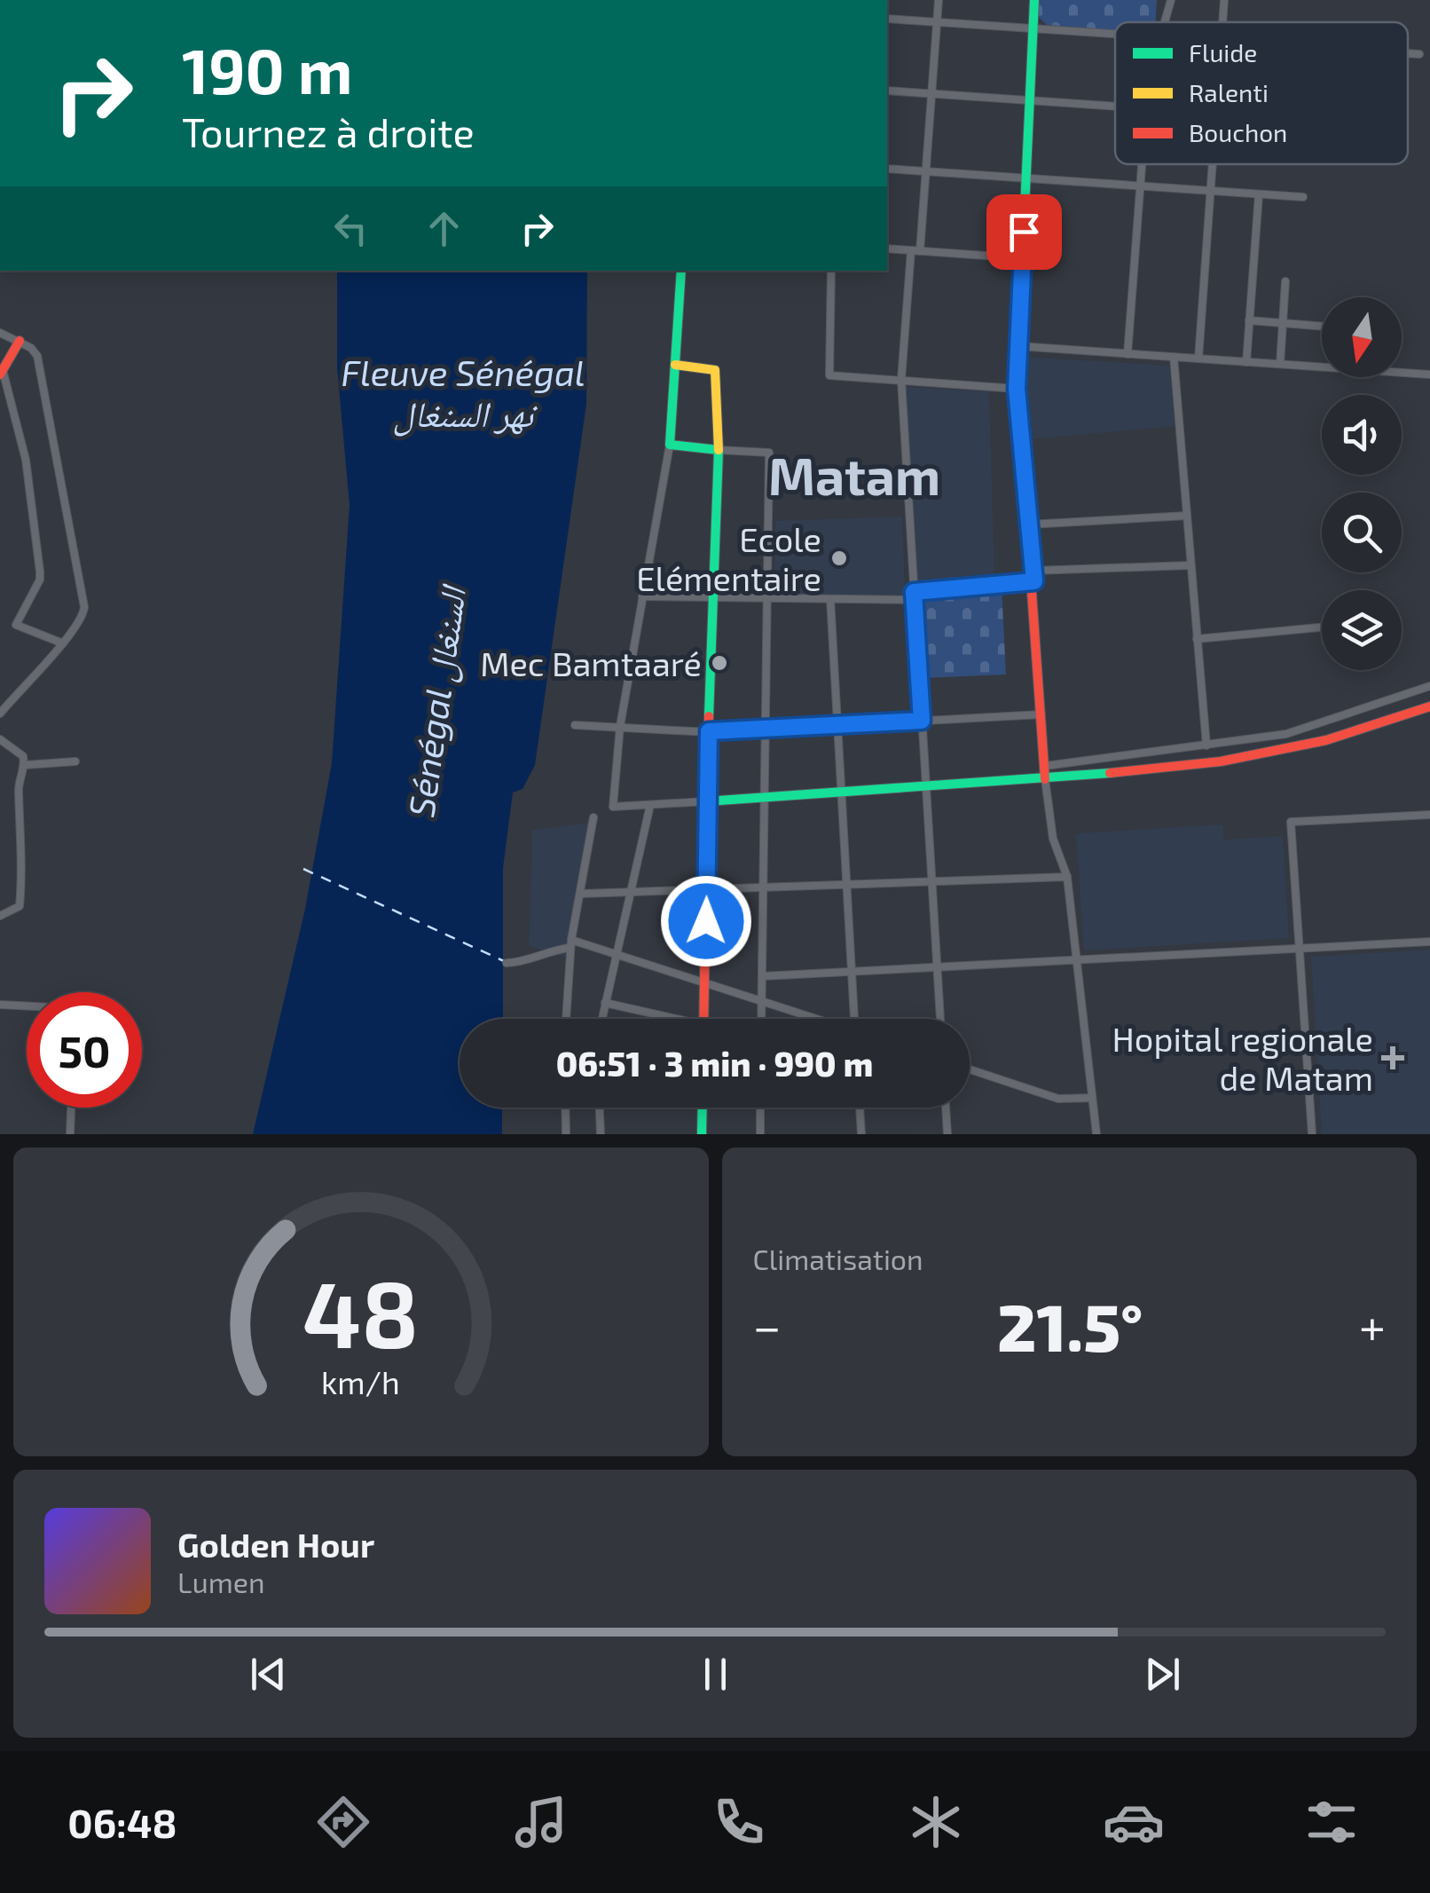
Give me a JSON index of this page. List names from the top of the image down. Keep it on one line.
{"districts":["Matam"],"water":["Fleuve Sénégal نهر السنغال","Sénégal السنغال"],"places":{"other":["Ecole Elémentaire","Mec Bamtaaré"],"health":["Hopital regionale de Matam"]},"legend":["Fluide","Ralenti","Bouchon"],"north":"bottom","page":{"turn":["190 m","Tournez à droite"],"limit":"50","trip":"06:51 · 3 min · 990 m","tile":"Climatisation","heat":["−","21.5°","+"],"song":["Golden Hour","Lumen"],"tabs":"06:48","gauge":["48","km/h"]}}
